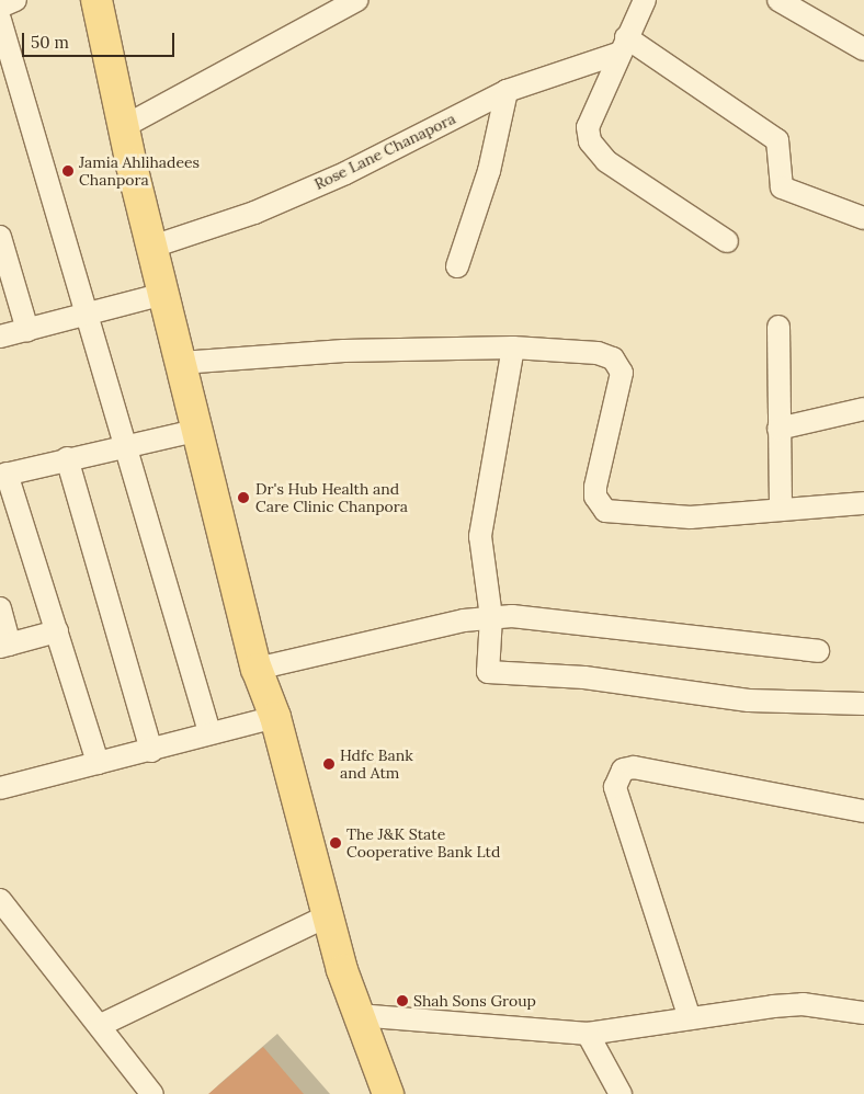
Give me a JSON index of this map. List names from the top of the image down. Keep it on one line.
{"streets":{"street":["Rose Lane Chanapora"]},"places":["Jamia Ahlihadees Chanpora","Dr's Hub Health and Care Clinic Chanpora","Hdfc Bank and Atm","The J&K State Cooperative Bank Ltd","Shah Sons Group"],"scale_bar":"50 m"}
